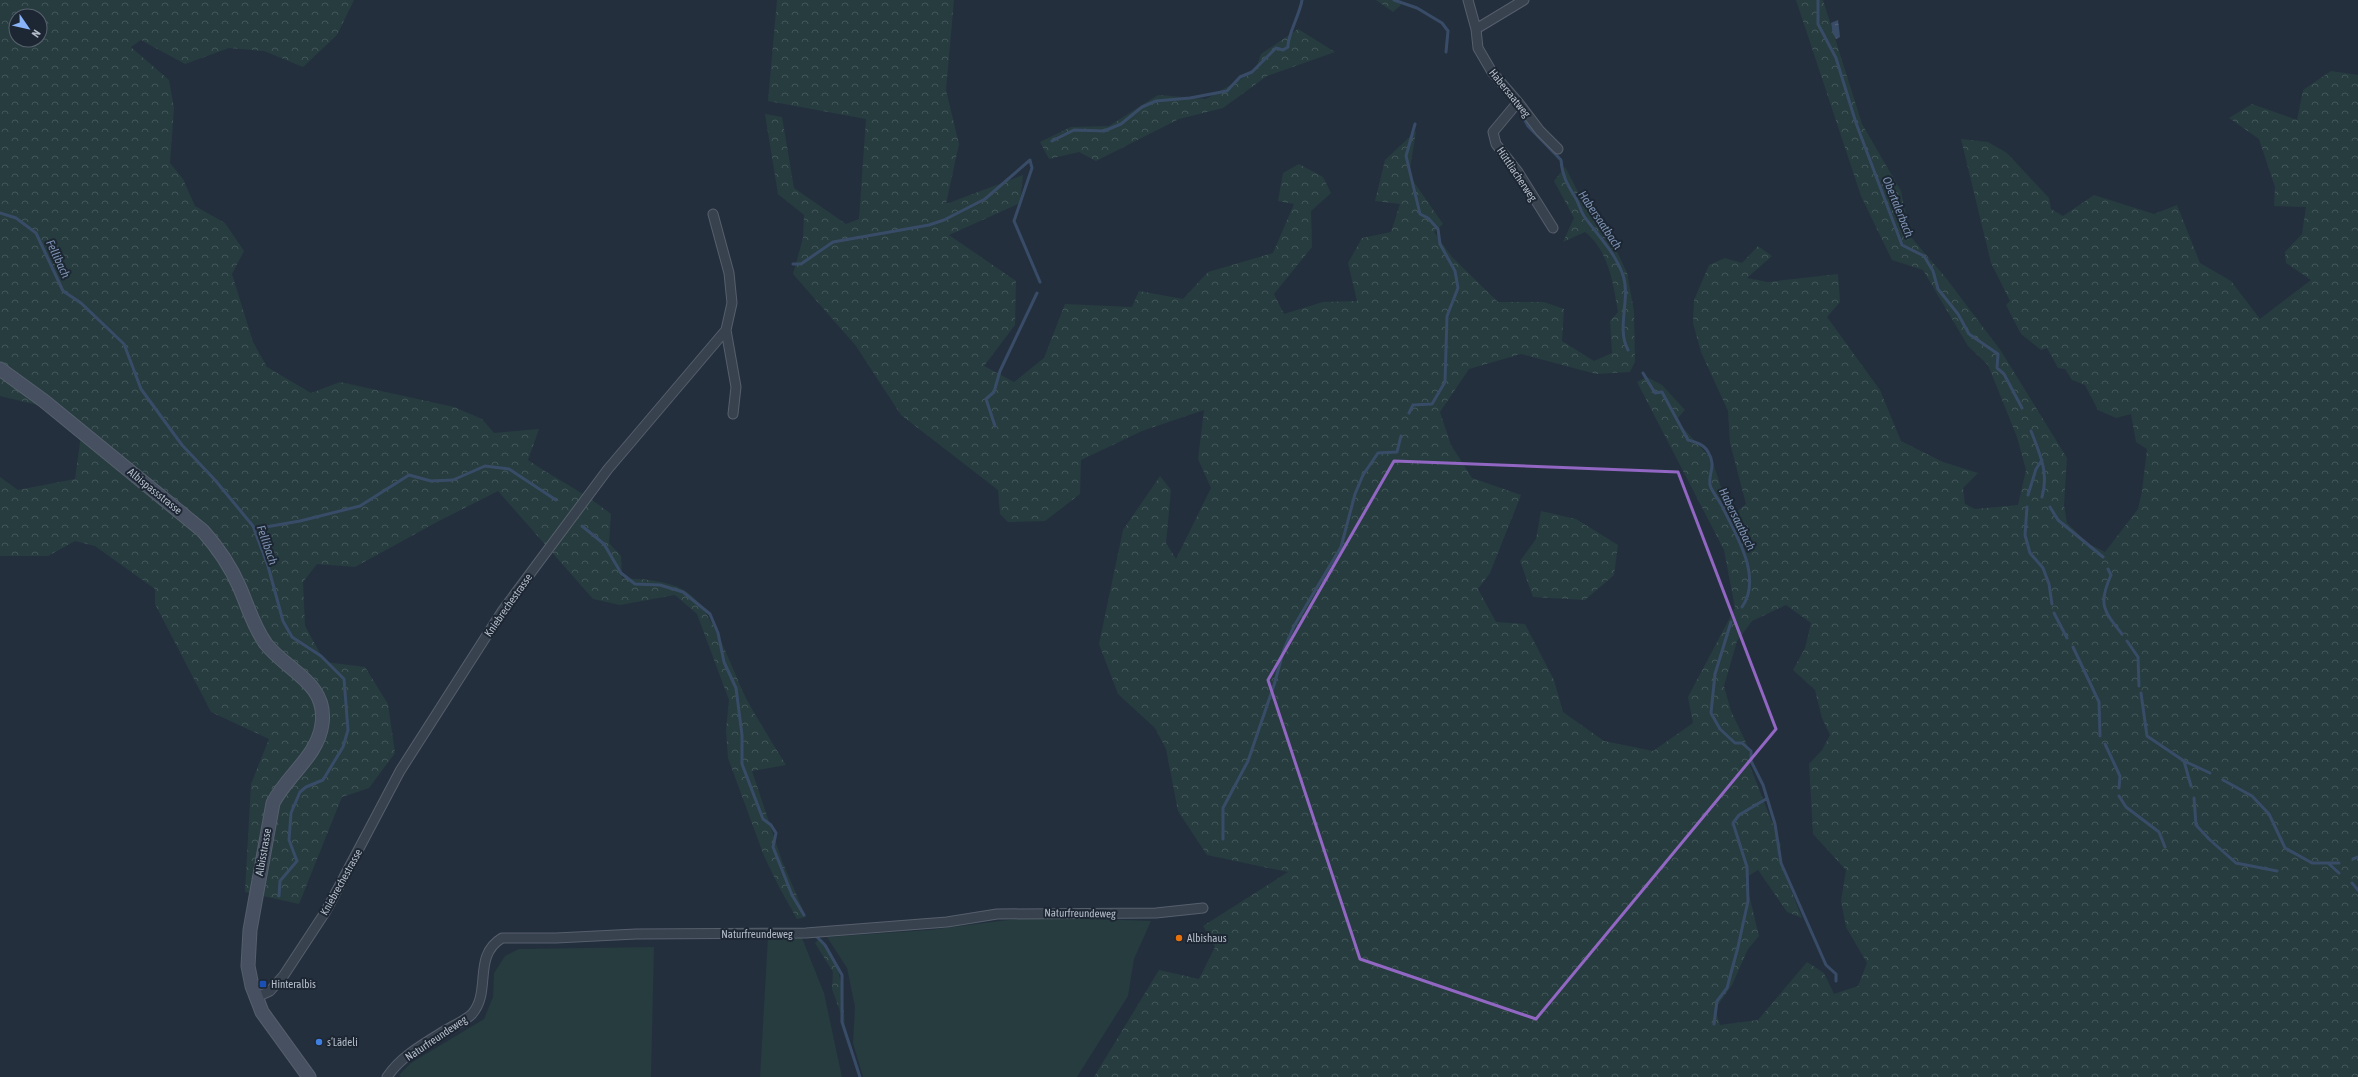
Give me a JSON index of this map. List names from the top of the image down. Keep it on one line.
{"streets":{"main road":["Albispassstrasse","Albisstrasse"],"street":["Habersaatweg","Hüttliacherweg","Kniebrechestrasse","Naturfreundeweg"]},"crossings":[["Habersaatweg","Hüttliacherweg"],["Albispassstrasse","Albisstrasse"],["Kniebrechestrasse","Albisstrasse"]],"water":["Obertalerbach","Habersaatbach","Fellibach"],"places":{"other":["Albishaus","s‘Lädeli"],"transit":["Hinteralbis"]},"north":"bottom right"}
